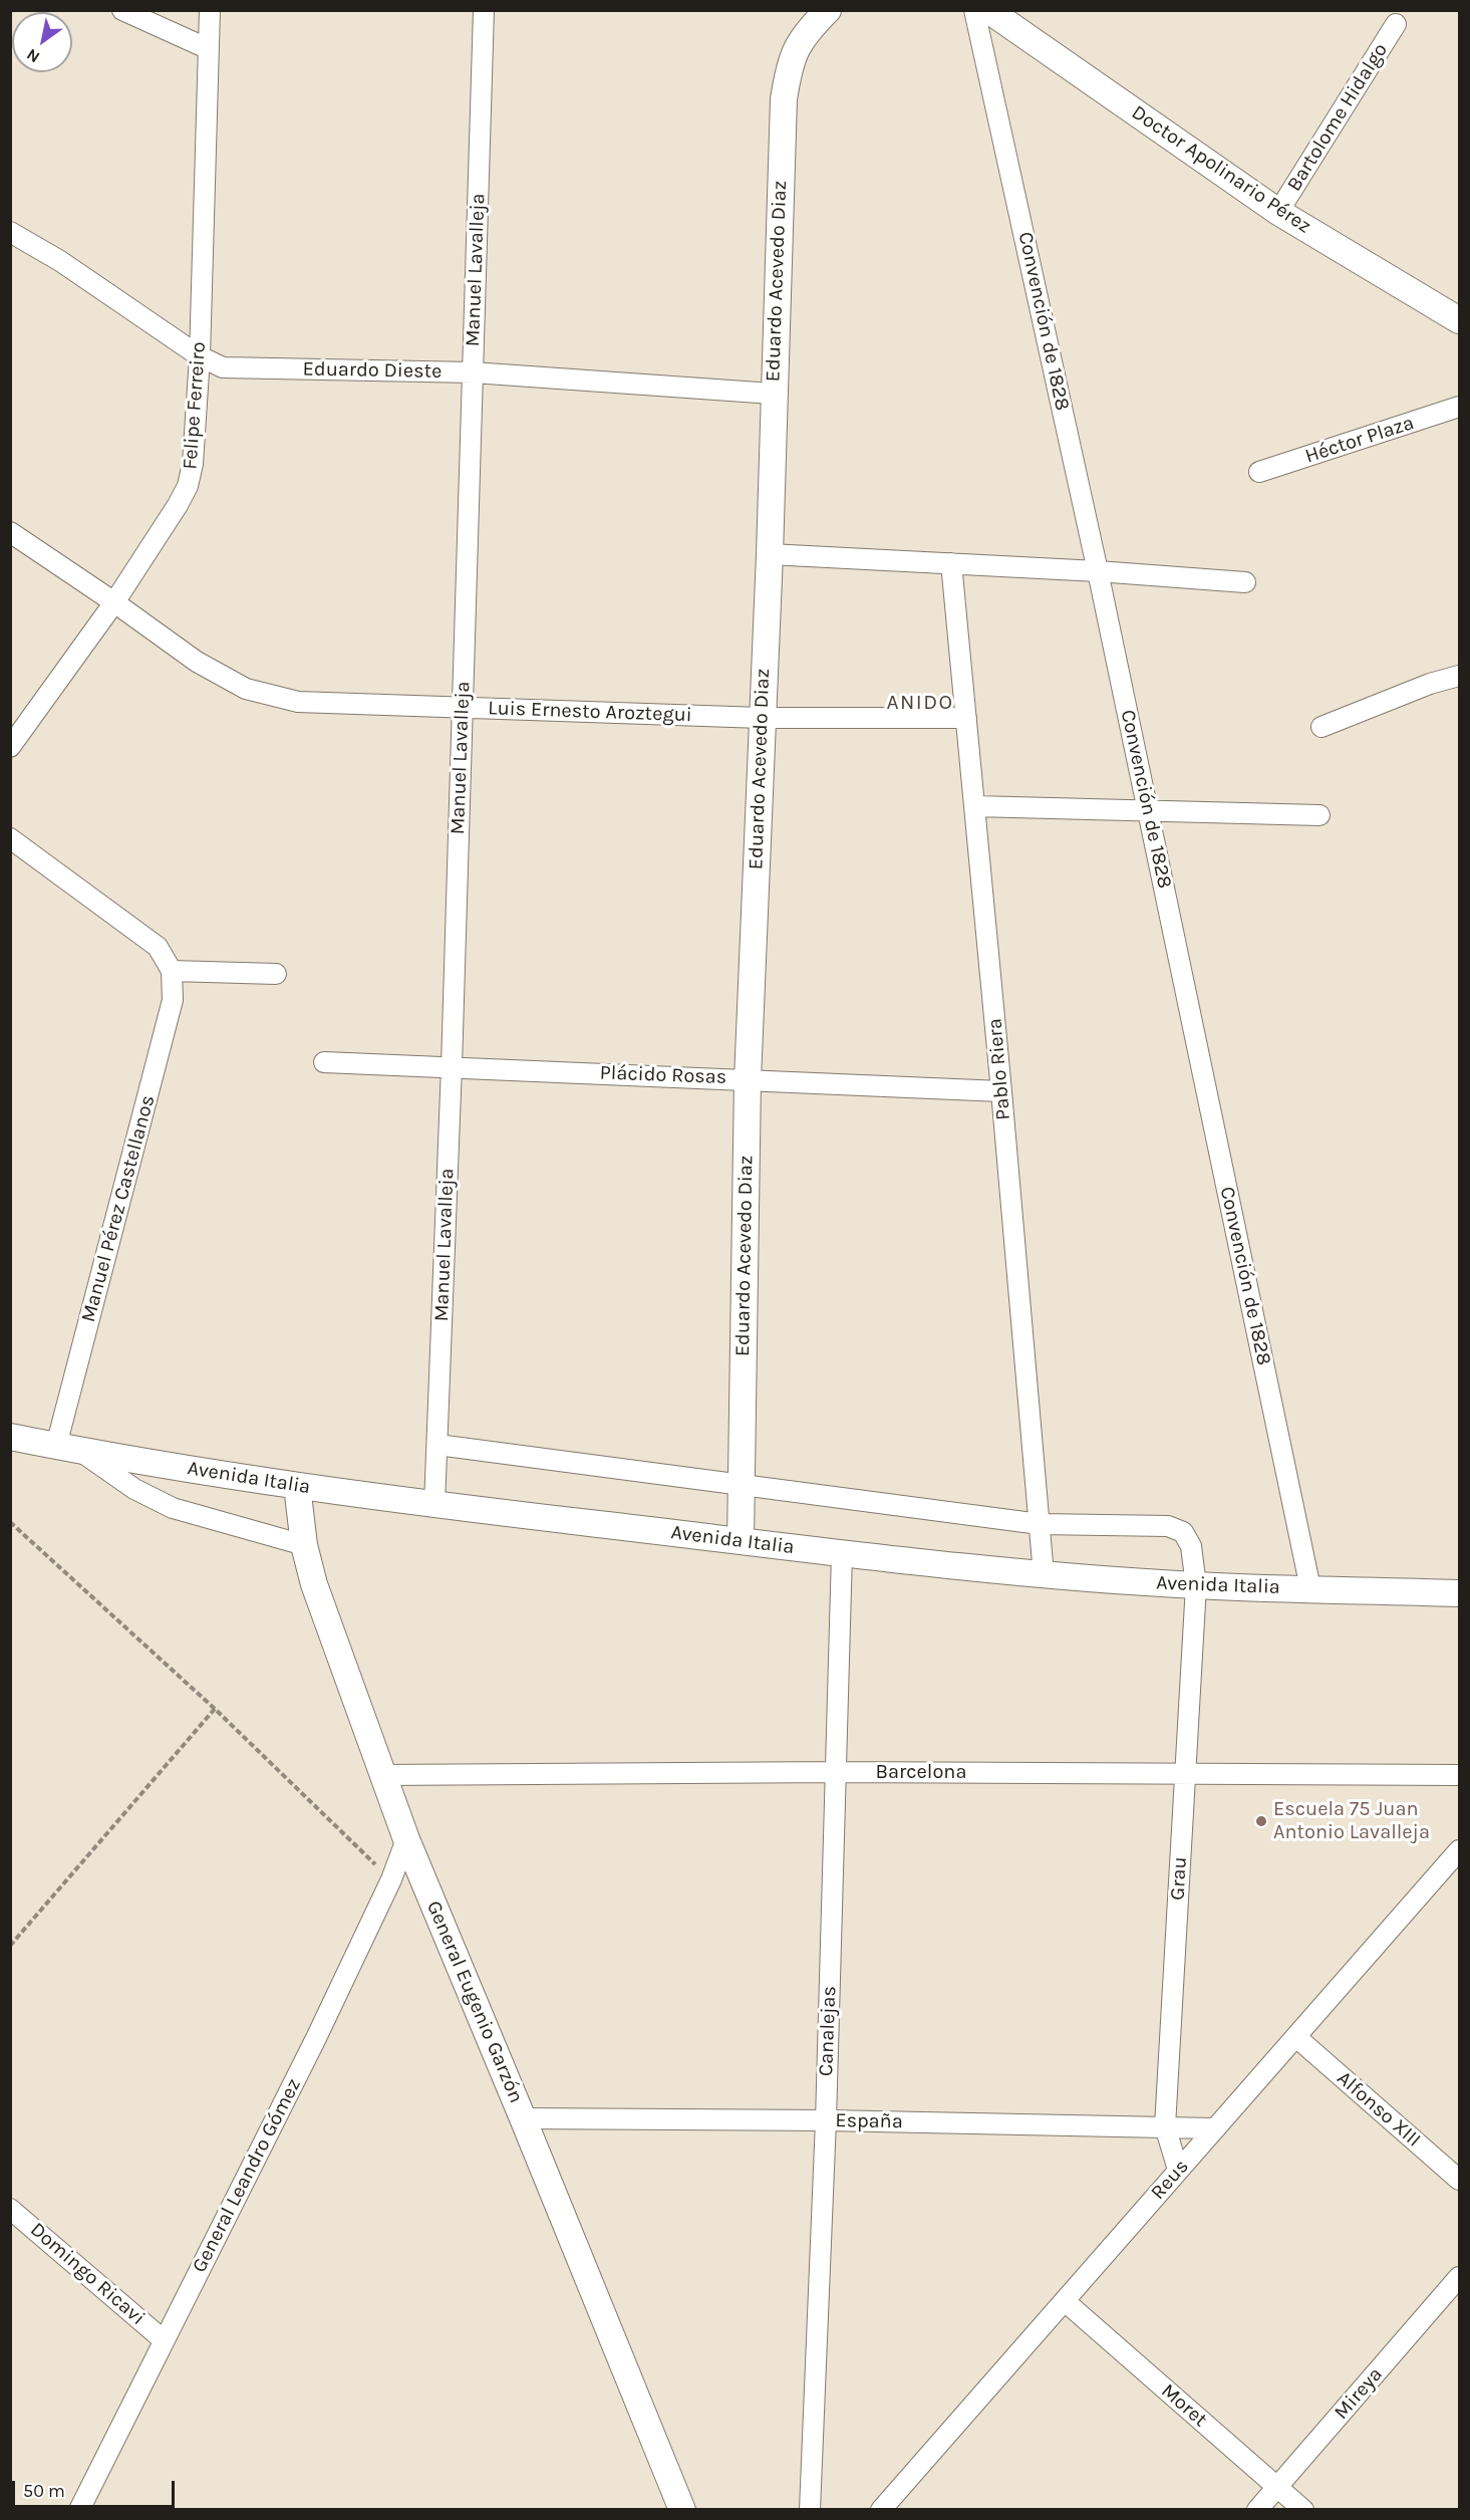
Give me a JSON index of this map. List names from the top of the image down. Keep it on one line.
{"streets":{"street":["Bartolome Hidalgo","Doctor Apolinario Pérez","Manuel Lavalleja","Eduardo Acevedo Diaz","Convención de 1828","Eduardo Dieste","Felipe Ferreiro","Héctor Plaza","Luis Ernesto Aroztegui","Pablo Riera","Plácido Rosas","Manuel Pérez Castellanos","Avenida Italia","Barcelona","Grau","General Eugenio Garzón","Canalejas","Alfonso XIII","España","General Leandro Gómez","Reus","Domingo Ricavi","Mireya","Moret"]},"crossings":[["Bartolome Hidalgo","Doctor Apolinario Pérez"],["Manuel Lavalleja","Eduardo Dieste"],["Manuel Lavalleja","Luis Ernesto Aroztegui"],["Manuel Lavalleja","Plácido Rosas"],["Manuel Lavalleja","Avenida Italia"],["Manuel Lavalleja","Grau"],["Eduardo Acevedo Diaz","Eduardo Dieste"],["Eduardo Acevedo Diaz","Luis Ernesto Aroztegui"],["Eduardo Acevedo Diaz","Plácido Rosas"],["Eduardo Acevedo Diaz","Avenida Italia"],["Eduardo Acevedo Diaz","Grau"],["Convención de 1828","Avenida Italia"],["Eduardo Dieste","Felipe Ferreiro"],["Felipe Ferreiro","Luis Ernesto Aroztegui"],["Luis Ernesto Aroztegui","Pablo Riera"],["Pablo Riera","Plácido Rosas"],["Pablo Riera","Avenida Italia"],["Pablo Riera","Grau"],["Manuel Pérez Castellanos","Avenida Italia"],["Avenida Italia","Grau"],["Avenida Italia","General Eugenio Garzón"],["Avenida Italia","Canalejas"],["Barcelona","Grau"],["Barcelona","General Eugenio Garzón"],["Barcelona","Canalejas"],["Grau","España"],["Grau","Reus"],["General Eugenio Garzón","España"],["General Eugenio Garzón","General Leandro Gómez"],["Canalejas","España"],["Alfonso XIII","Reus"],["España","Reus"],["General Leandro Gómez","Domingo Ricavi"],["Reus","Moret"],["Mireya","Moret"]],"districts":["ANIDO"],"places":["Escuela 75 Juan Antonio Lavalleja"],"scale_bar":"50 m","north":"bottom left"}
